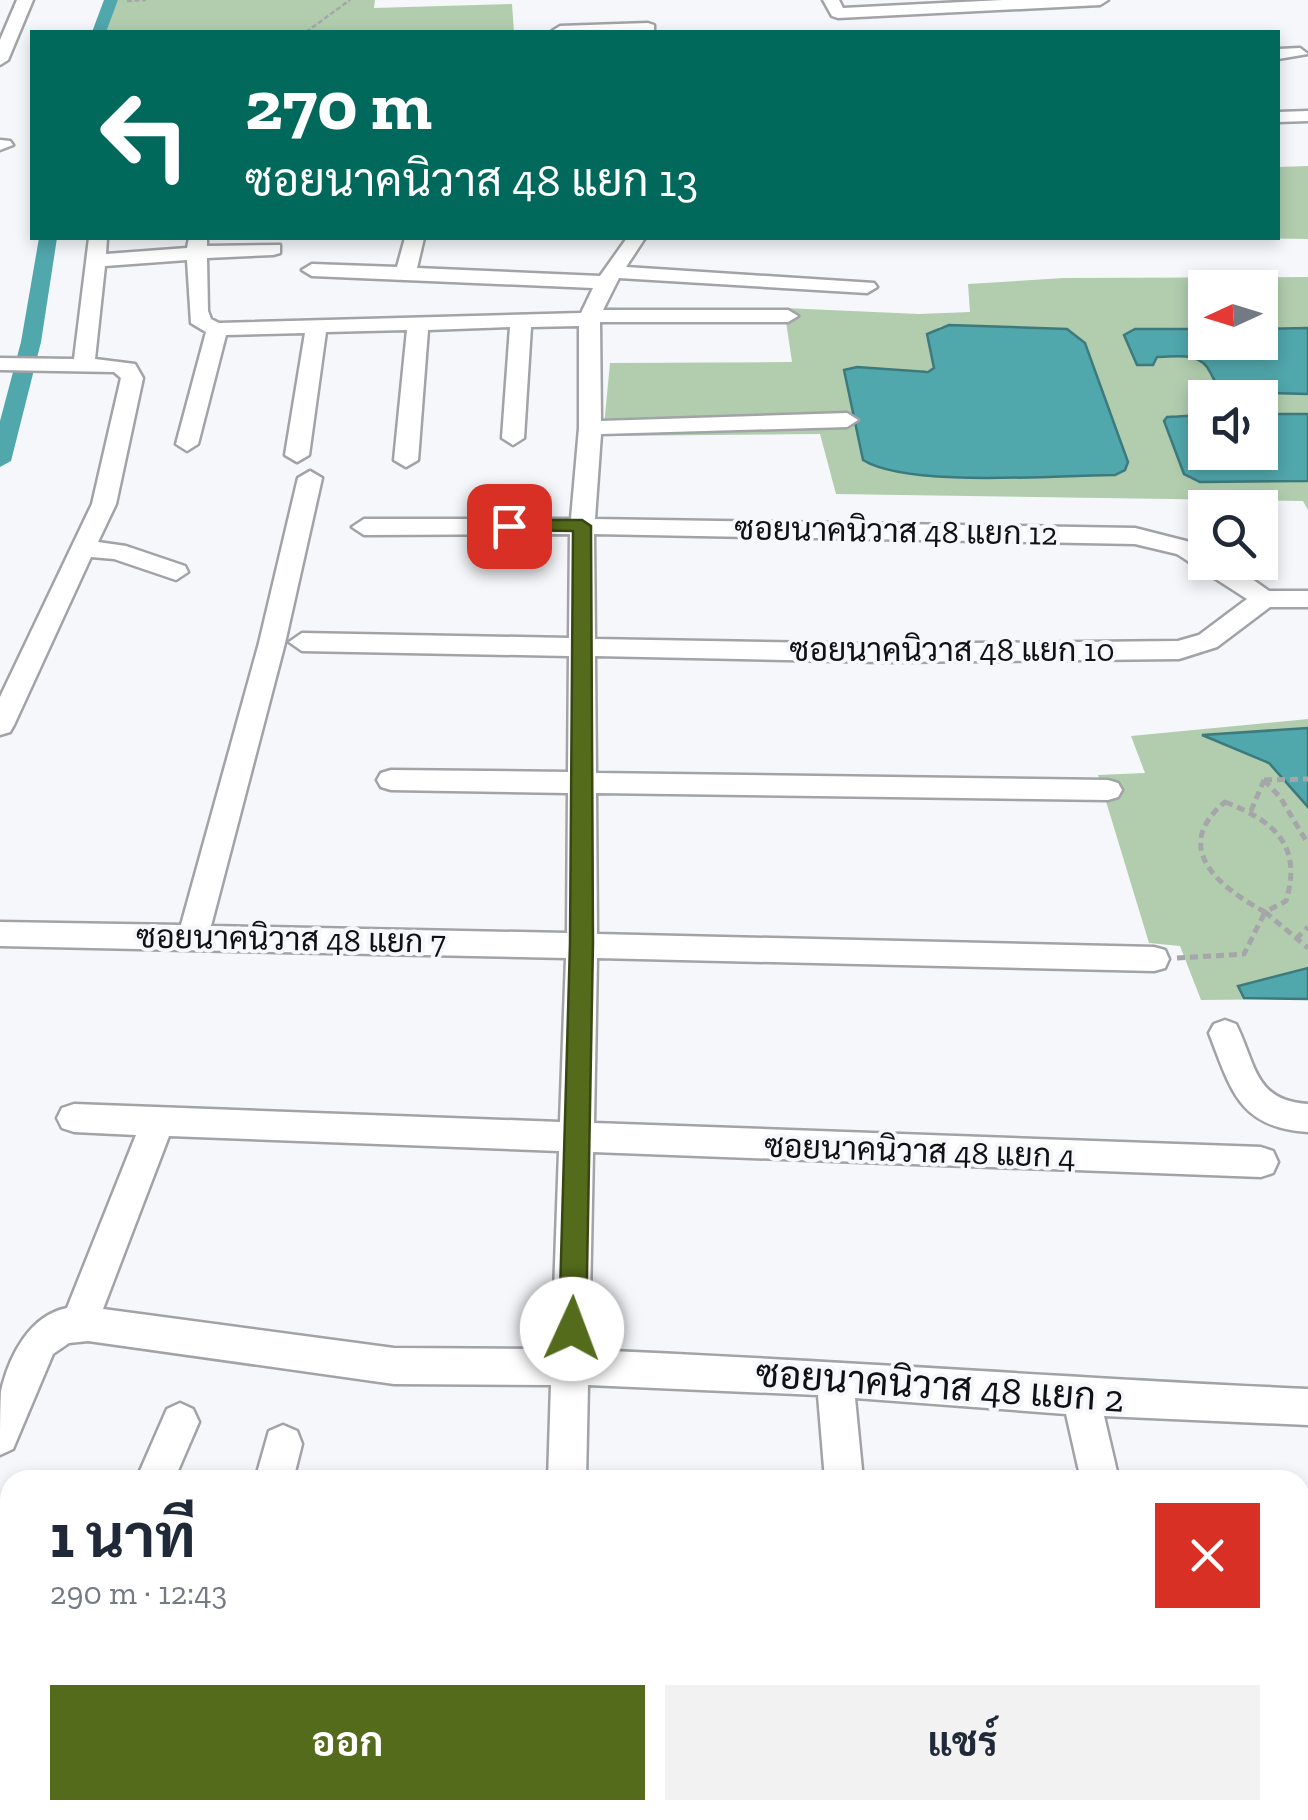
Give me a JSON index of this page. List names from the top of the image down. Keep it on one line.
{"streets":{"street":["ซอยนาคนิวาส 48 แยก 12","ซอยนาคนิวาส 48 แยก 10","ซอยนาคนิวาส 48 แยก 7","ซอยนาคนิวาส 48 แยก 4","ซอยนาคนิวาส 48 แยก 2"]},"crossings":[["ซอยนาคนิวาส 48 แยก 12","ซอยนาคนิวาส 48 แยก 10"]],"north":"left","page":{"turn":["270 m","ซอยนาคนิวาส 48 แยก 13"],"heading":["1 นาที","290 m · 12:43"],"buttons":["ออก","แชร์"]}}
